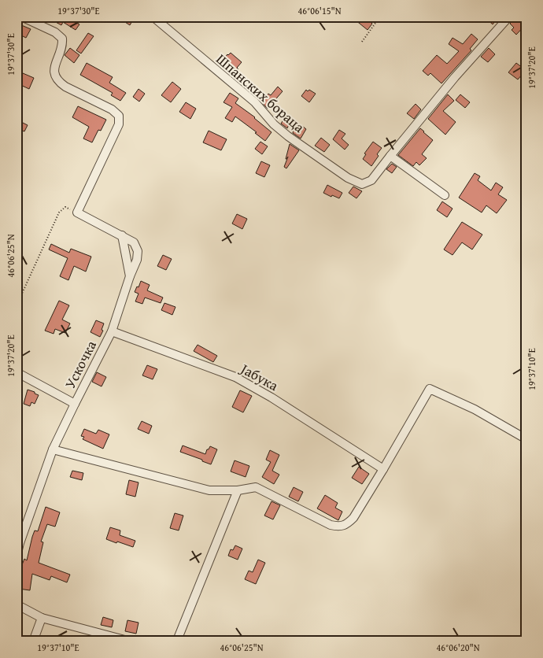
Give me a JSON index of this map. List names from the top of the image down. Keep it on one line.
{"streets":{"street":["Шпанских бораца","Ускочка","Јабука"]},"crossings":[["Ускочка","Јабука"]],"coordinates":["19°37'30\"E","46°06'15\"N","19°37'20\"E","46°06'25\"N","19°37'10\"E","46°06'20\"N"]}
